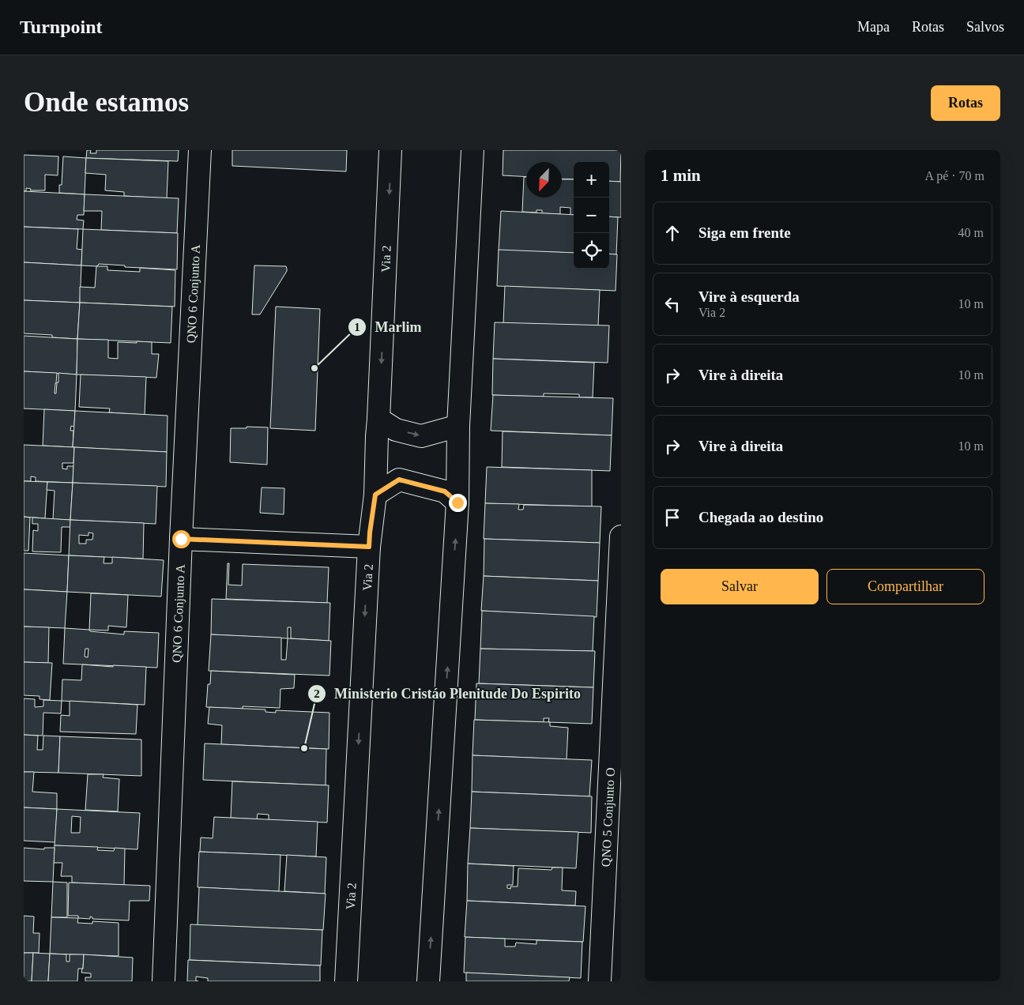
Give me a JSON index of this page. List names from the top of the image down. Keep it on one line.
{"streets":{"main road":["Via 2","QNO 6 Conjunto A","QNO 5 Conjunto O"]},"places":["Marlim","Ministerio Cristáo Plenitude Do Espirito"],"north":"bottom left","page":{"header":"Turnpoint","nav":["Mapa","Rotas","Salvos"],"buttons":["Rotas",["Salvar","Compartilhar"]],"title":"Onde estamos","heading":["1 min","A pé · 70 m"],"map_buttons":["+","−"],"list":[["Siga em frente","40 m"],["Vire à esquerda","Via 2","10 m"],["Vire à direita","10 m"],["Vire à direita","10 m"],"Chegada ao destino"]}}
